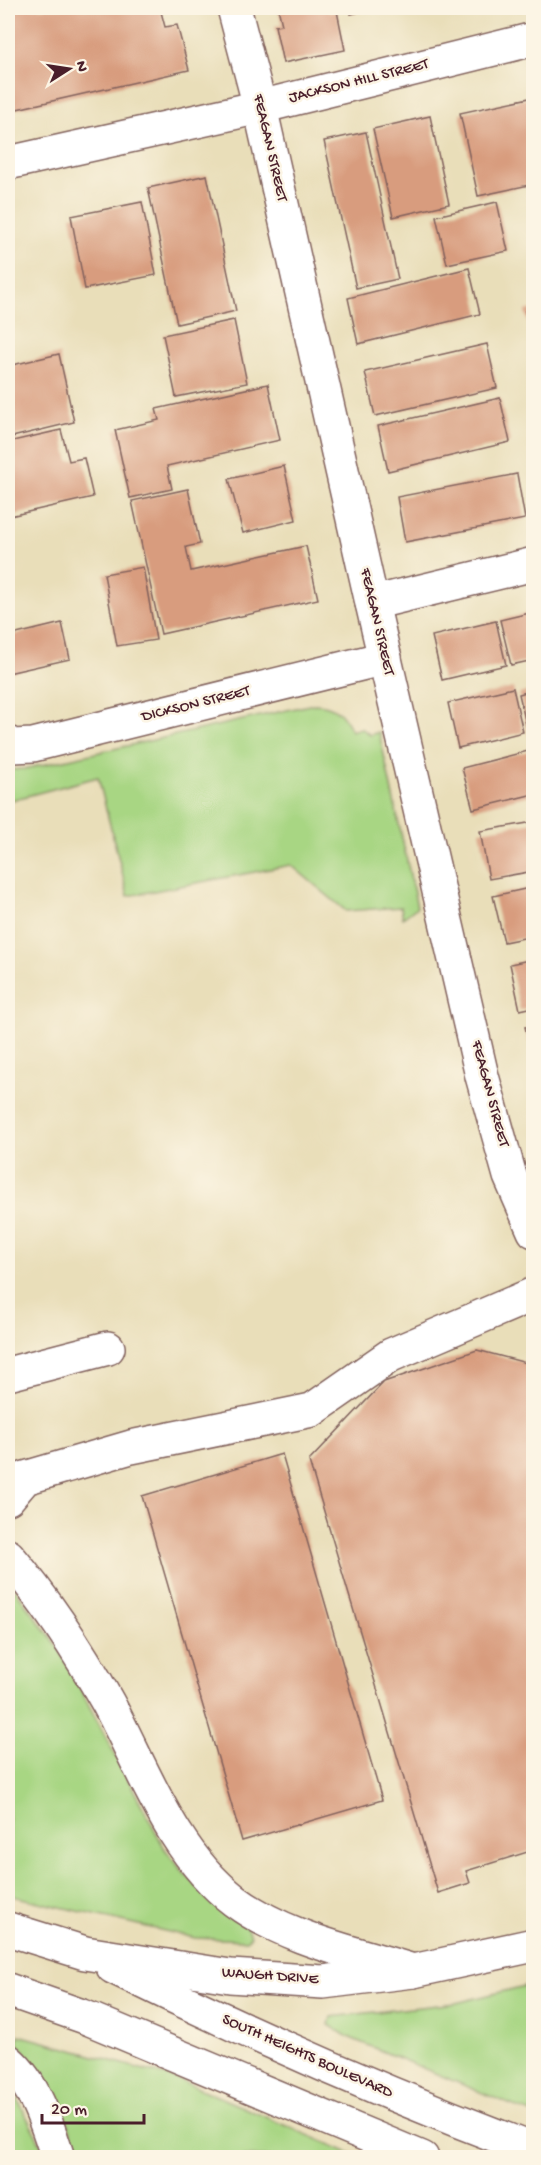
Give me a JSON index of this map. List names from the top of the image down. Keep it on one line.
{"streets":{"street":["JACKSON HILL STREET","FEAGAN STREET","DICKSON STREET","WAUGH DRIVE","SOUTH HEIGHTS BOULEVARD"]},"crossings":[["JACKSON HILL STREET","FEAGAN STREET"],["FEAGAN STREET","DICKSON STREET"],["WAUGH DRIVE","SOUTH HEIGHTS BOULEVARD"]],"scale_bar":"20 m","north":"right"}
